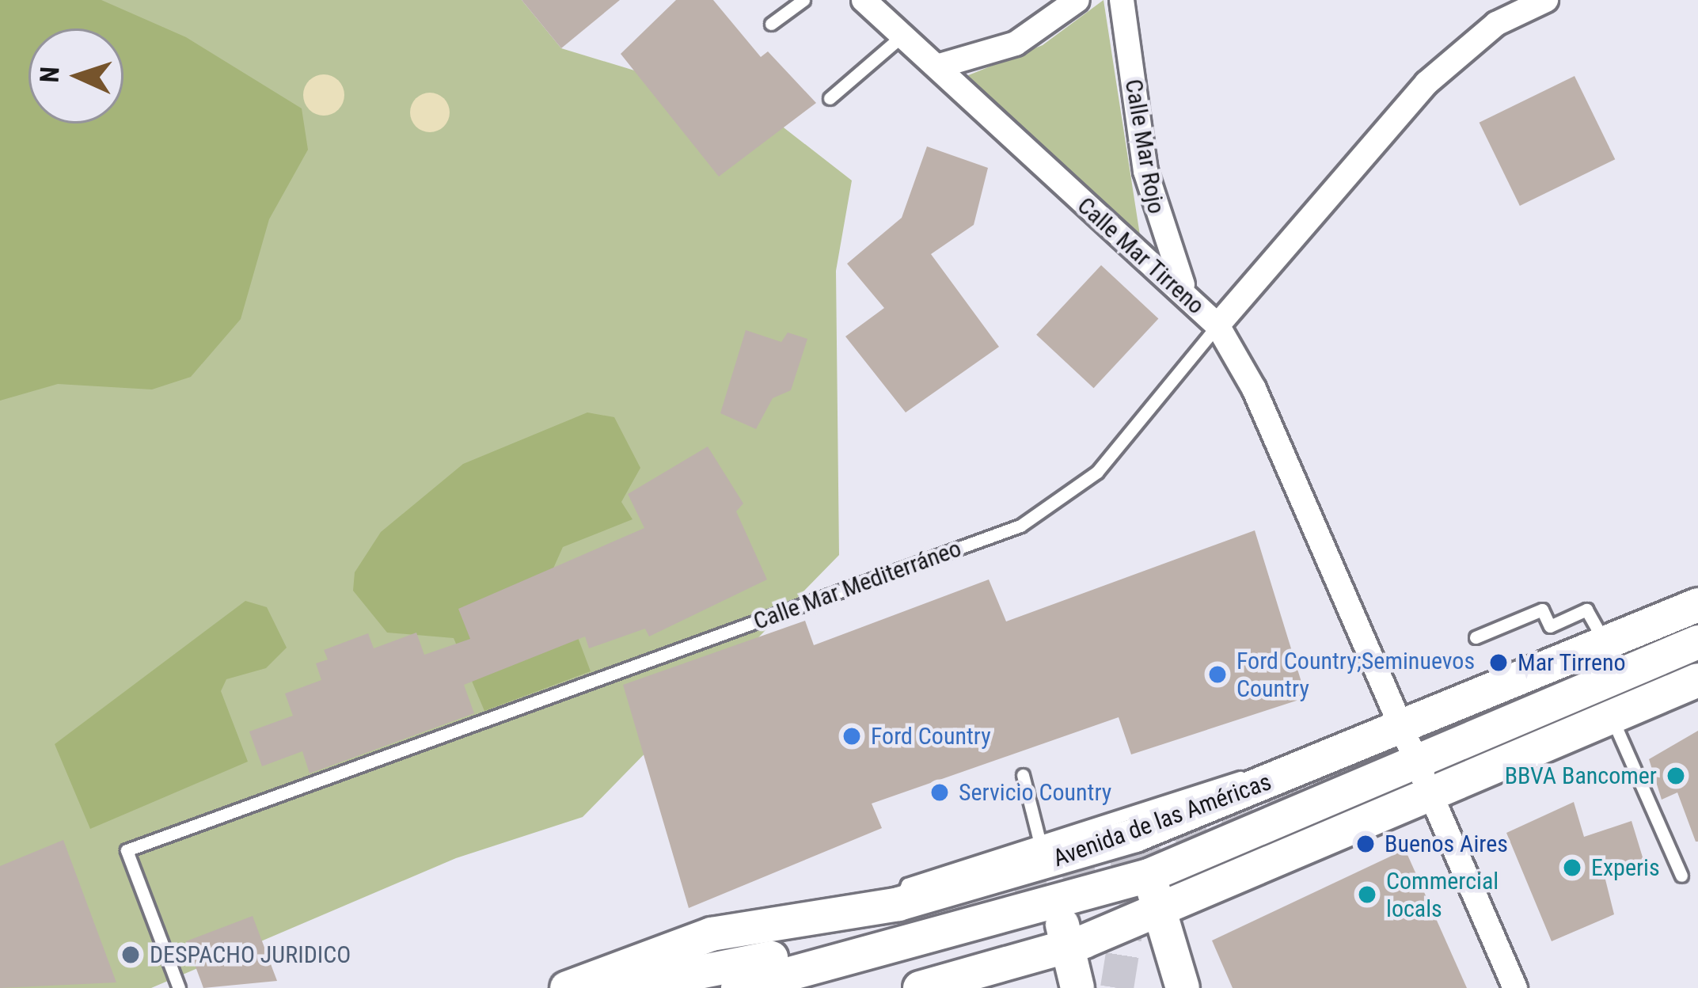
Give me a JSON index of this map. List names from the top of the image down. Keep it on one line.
{"streets":{"main road":["Avenida de las Américas"],"street":["Calle Mar Rojo","Calle Mar Tirreno","Calle Mar Mediterráneo"]},"crossings":[["Calle Mar Rojo","Calle Mar Tirreno"],["Calle Mar Tirreno","Calle Mar Mediterráneo"],["Calle Mar Tirreno","Avenida de las Américas"]],"places":["Mar Tirreno","Ford Country;Seminuevos Country","Ford Country","BBVA Bancomer","Servicio Country","Buenos Aires","Experis","Commercial locals","DESPACHO JURIDICO"],"north":"left"}
